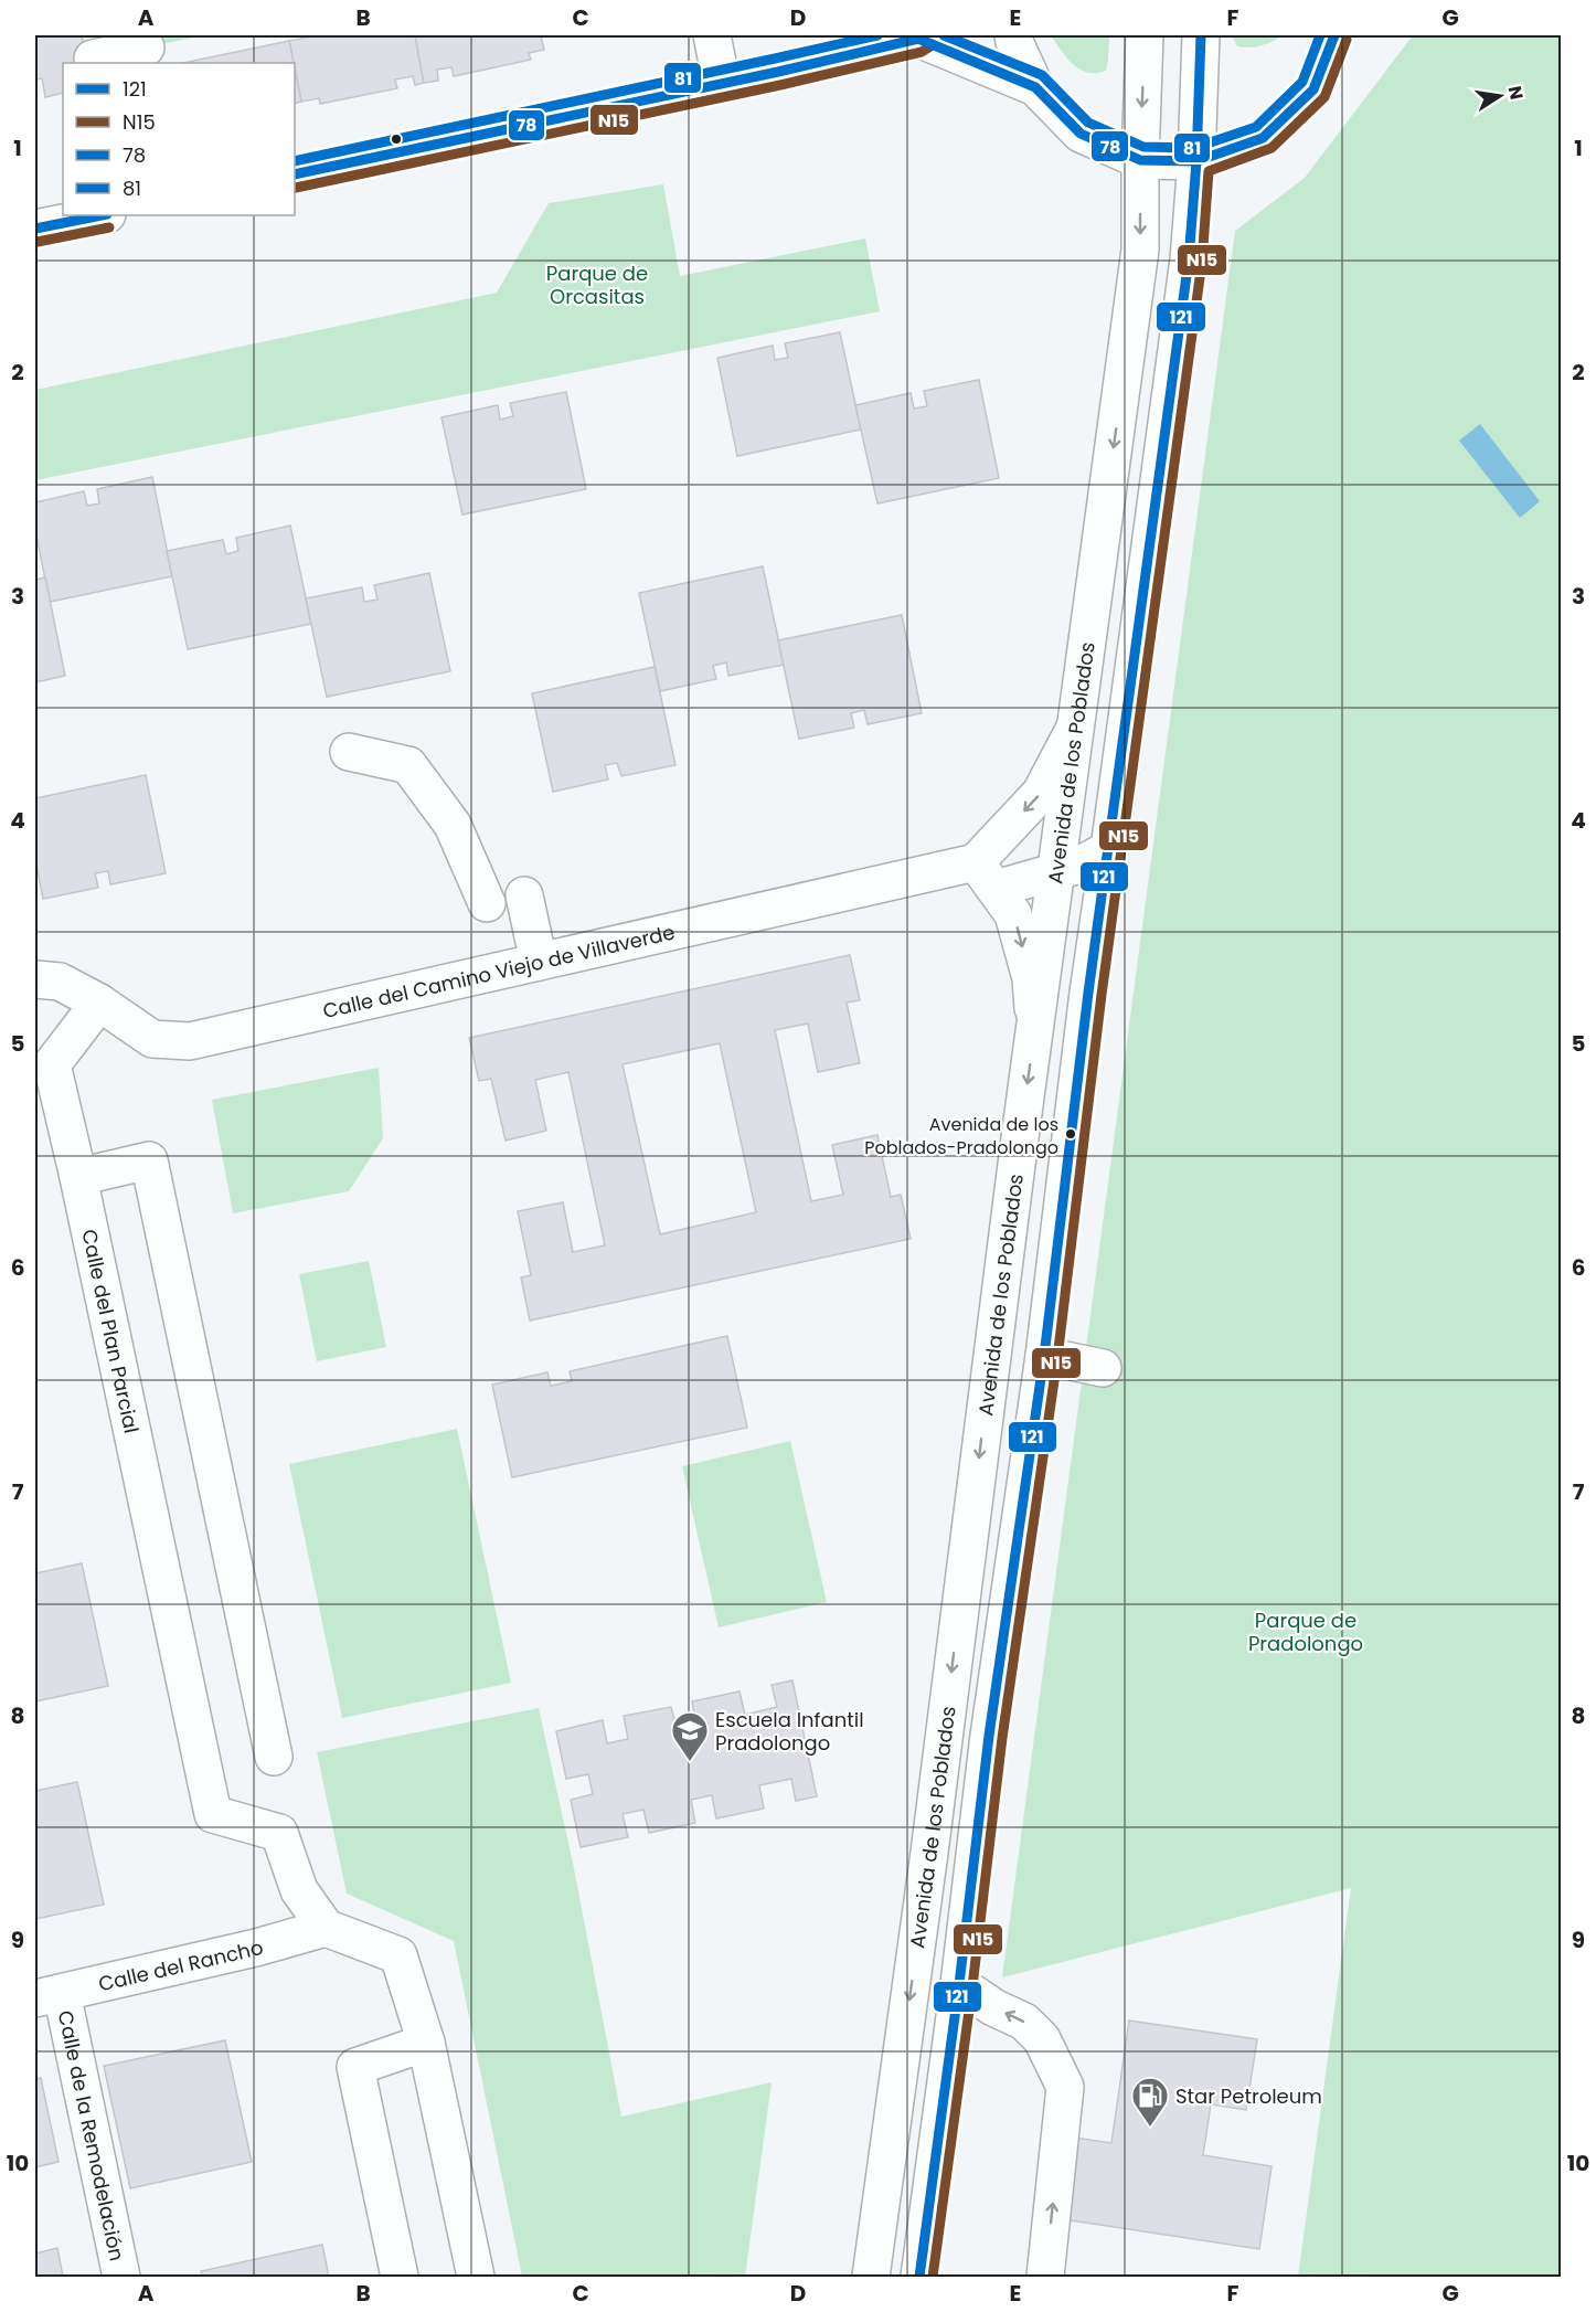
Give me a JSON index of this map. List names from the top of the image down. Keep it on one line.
{"streets":{"main road":["Avenida de los Poblados","Calle del Camino Viejo de Villaverde","Calle del Plan Parcial","Calle del Rancho","Calle de la Remodelación"]},"crossings":[["Avenida de los Poblados","Calle del Camino Viejo de Villaverde"],["Calle del Plan Parcial","Calle del Rancho"],["Calle del Rancho","Calle de la Remodelación"]],"parks":["Parque de Orcasitas","Parque de Pradolongo"],"places":{"other":["Avenida de los Poblados-Pradolongo"],"school or university":["Escuela Infantil Pradolongo"],"fuel station":["Star Petroleum"]},"lines":["transit line 121","transit line 78","transit line 81","transit line N15"],"legend":["121","N15","78","81"],"north":"right","grid":{"columns":["A","B","C","D","E","F","G"],"rows":["1","2","3","4","5","6","7","8","9","10"]}}
